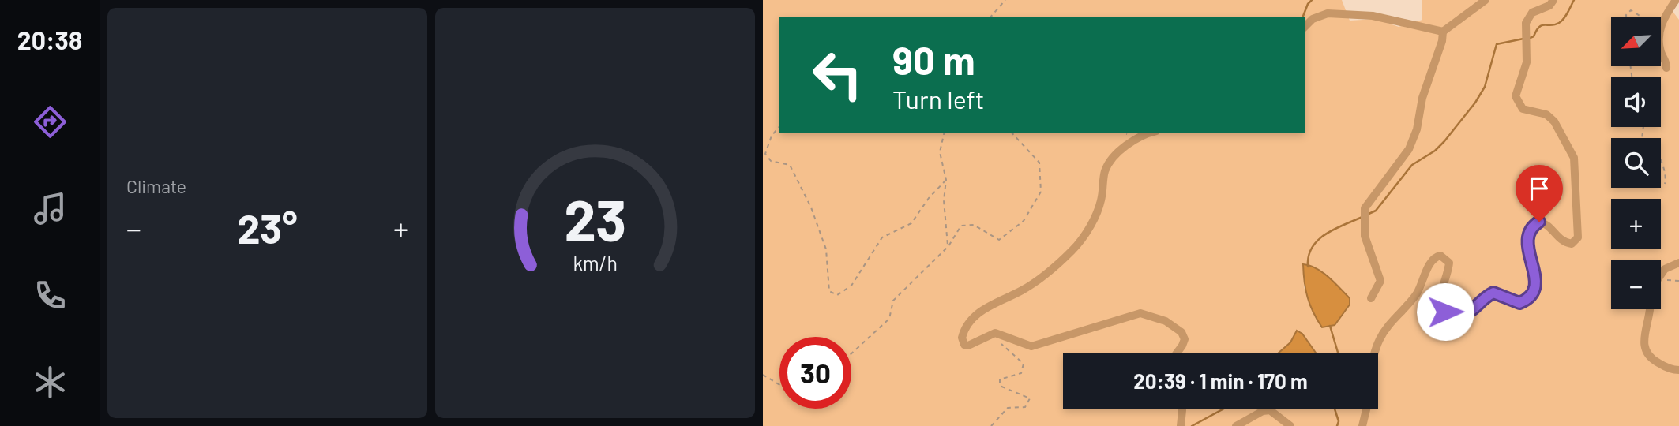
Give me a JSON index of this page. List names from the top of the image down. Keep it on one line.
{"north":"bottom left","page":{"tabs":"20:38","tile":"Climate","map_buttons":["+","−"],"turn":["90 m","Turn left"],"heat":["−","23°","+"],"limit":"30","trip":"20:39 · 1 min · 170 m","gauge":["23","km/h"]}}
